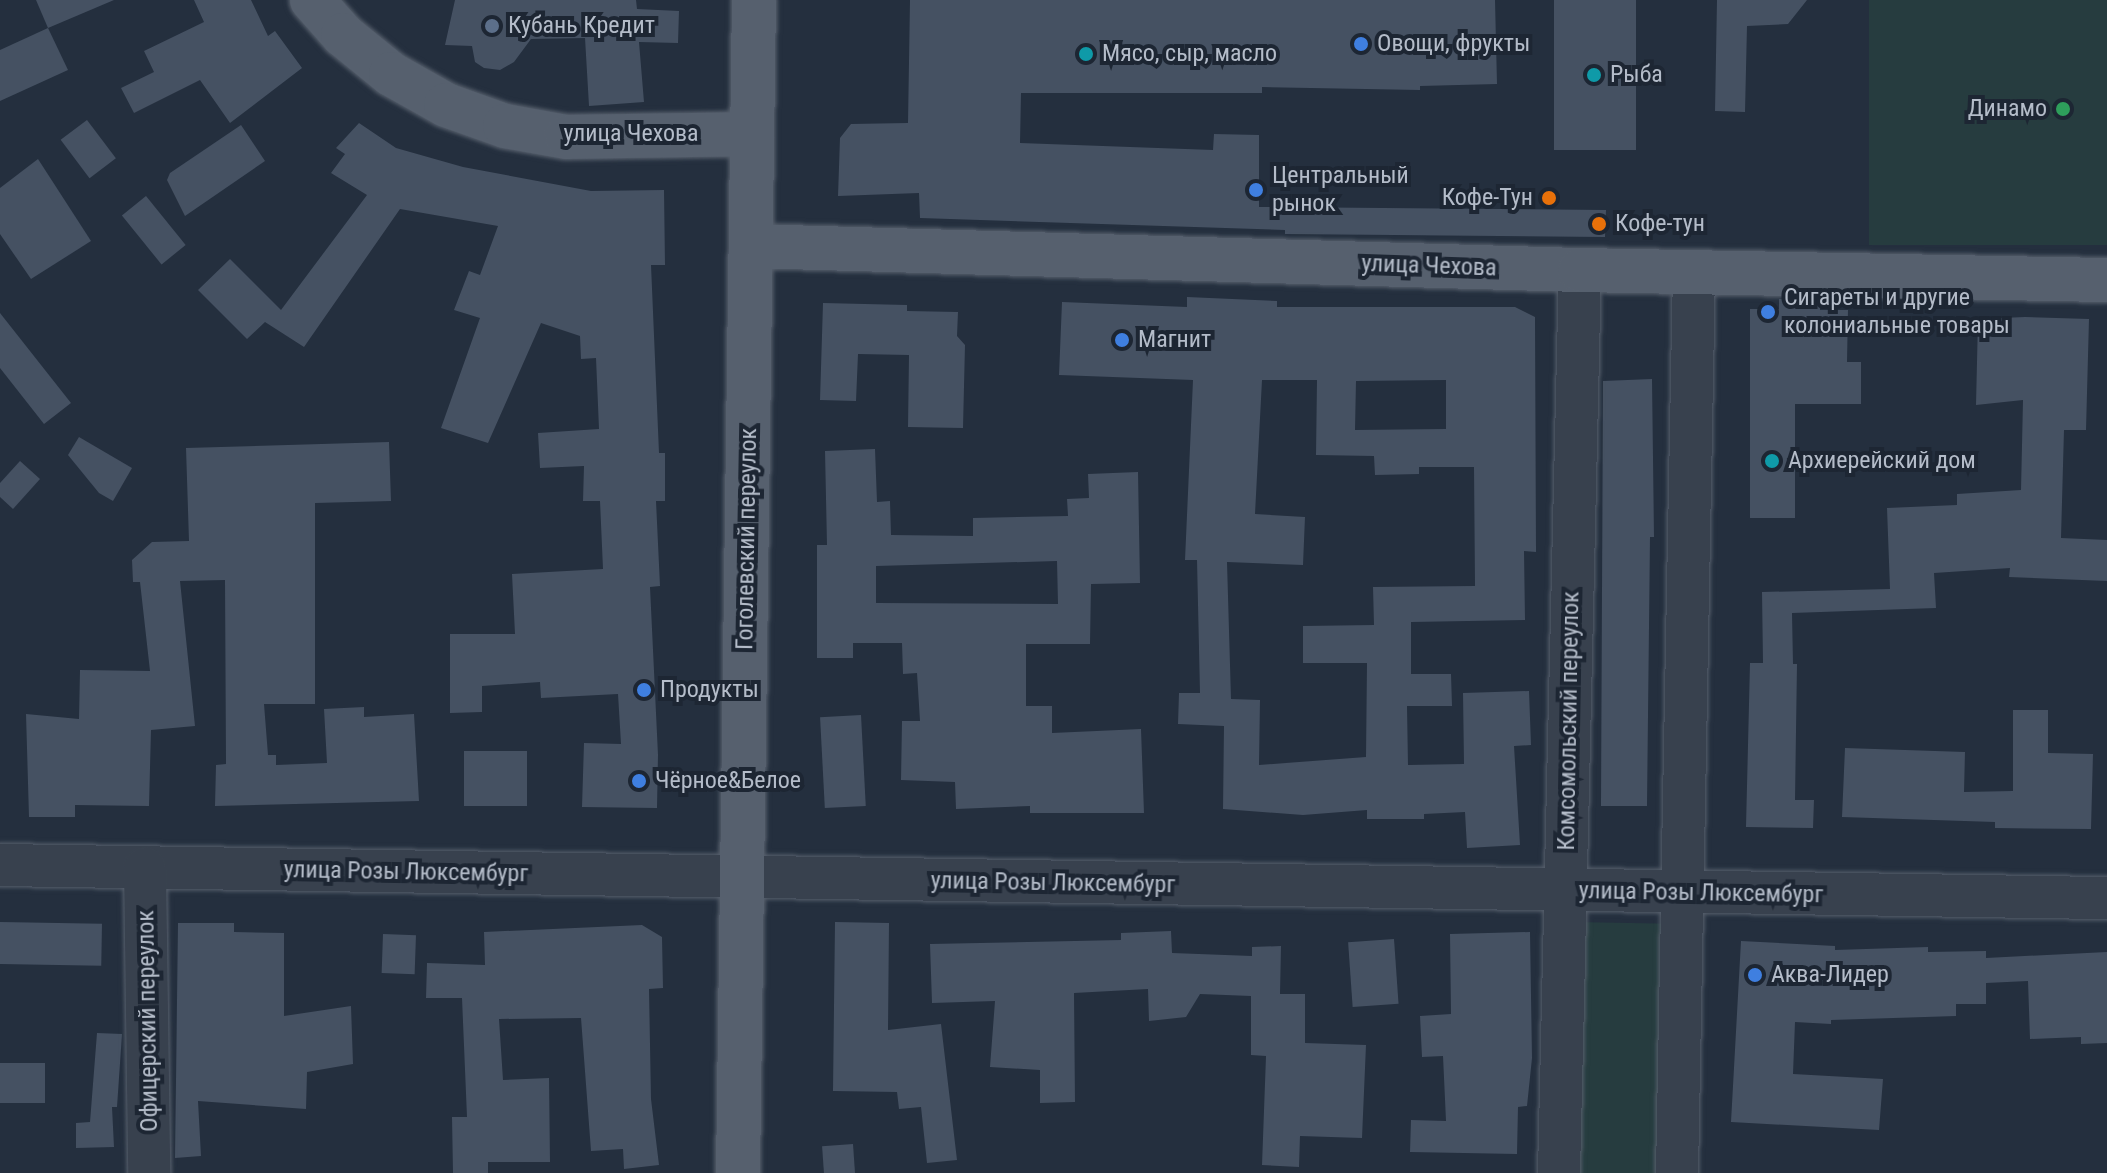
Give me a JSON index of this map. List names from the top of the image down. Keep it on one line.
{"streets":{"main road":["улица Чехова","Гоголевский переулок"],"street":["Комсомольский переулок","улица Розы Люксембург","Офицерский переулок"]},"crossings":[["улица Чехова","Гоголевский переулок"],["улица Чехова","Комсомольский переулок"],["Гоголевский переулок","улица Розы Люксембург"],["Комсомольский переулок","улица Розы Люксембург"],["улица Розы Люксембург","Офицерский переулок"]],"places":["Кубань Кредит","Овощи, фрукты","Мясо, сыр, масло","Рыба","Динамо","Центральный рынок","Кофе-Тун","Кофе-тун","Сигареты и другие колониальные товары","Магнит","Архиерейский дом","Продукты","Чёрное&Белое","Аква-Лидер"]}
